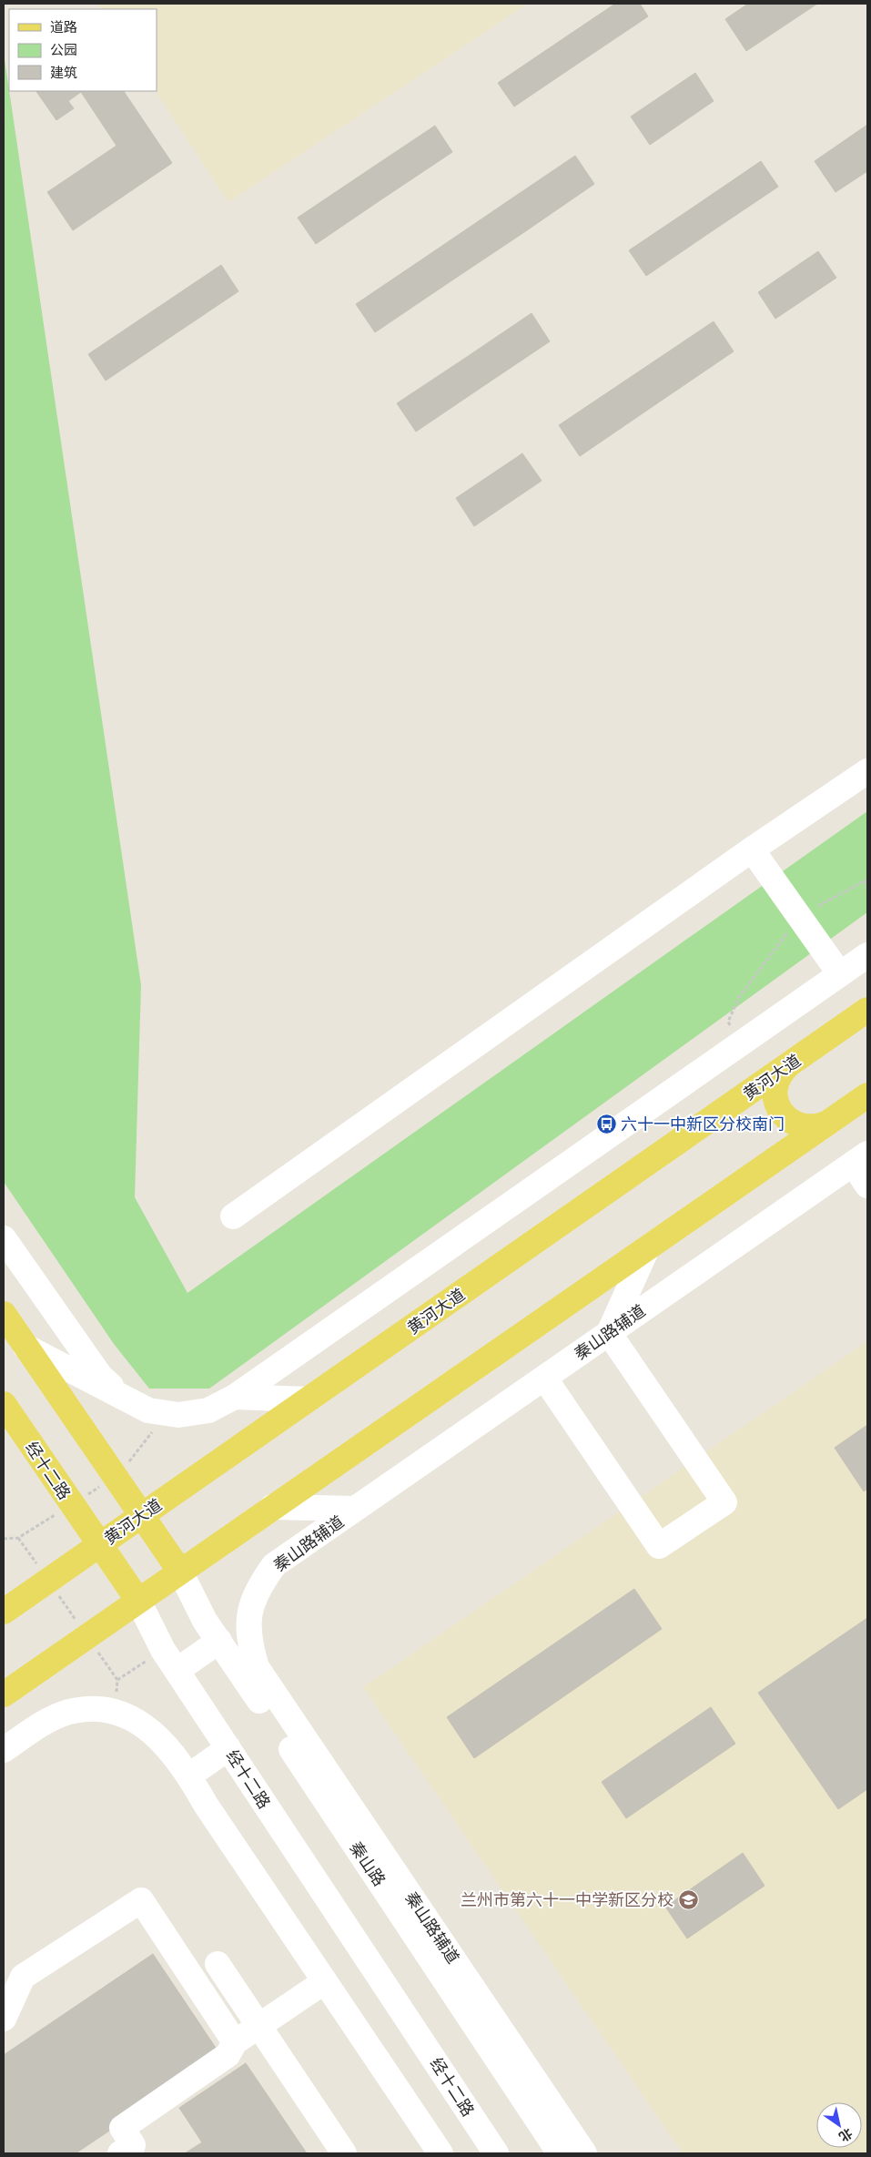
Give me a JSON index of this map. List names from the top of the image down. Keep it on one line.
{"streets":{"main road":["黄河大道","经十二路"],"street":["秦山路辅道","秦山路"]},"crossings":[["黄河大道","经十二路"]],"places":{"bus stop":["六十一中新区分校南门"],"school or university":["兰州市第六十一中学新区分校"]},"legend":["道路","公园","建筑"],"north":"bottom right"}
